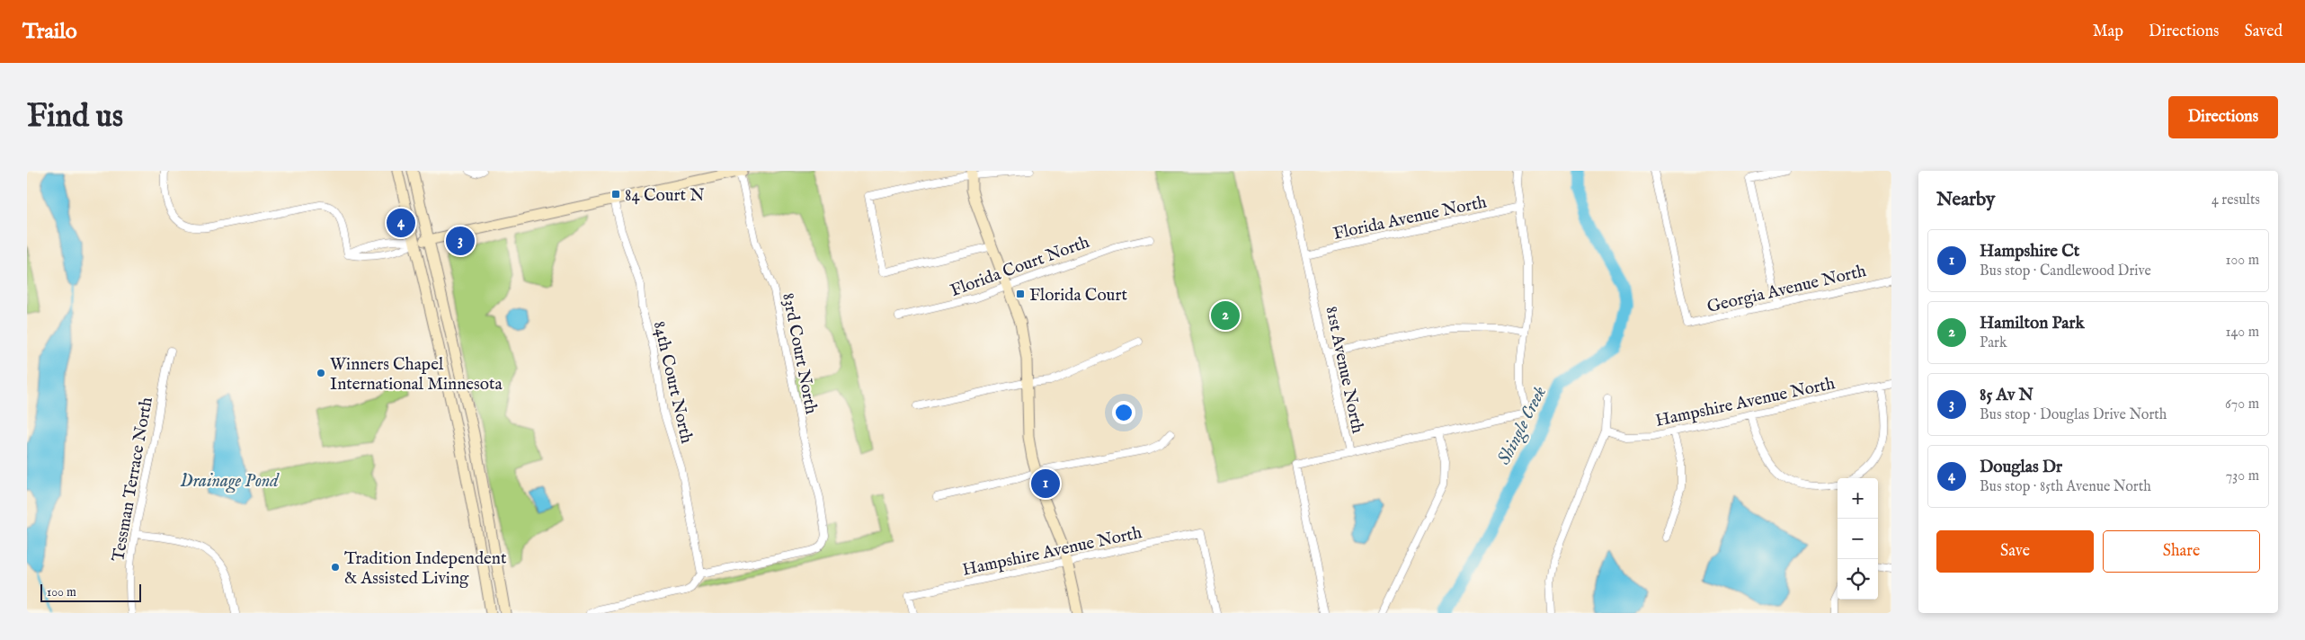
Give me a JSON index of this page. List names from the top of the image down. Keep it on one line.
{"streets":{"street":["Florida Avenue North","Florida Court North","Georgia Avenue North","83rd Court North","81st Avenue North","84th Court North","Hampshire Avenue North","Tessman Terrace North"]},"crossings":[["Florida Avenue North","81st Avenue North"],["83rd Court North","84th Court North"]],"water":["Shingle Creek","Drainage Pond"],"places":{"transit":["84 Court N","Florida Court"],"other":["Winners Chapel International Minnesota","Tradition Independent & Assisted Living"]},"scale_bar":"100 m","page":{"header":"Trailo","nav":["Map","Directions","Saved"],"buttons":["Directions",["Save","Share"]],"title":"Find us","heading":["Nearby","4 results"],"pins":["4","3","2","1"],"list":[{"mark":"1","name":"Hampshire Ct","note":"Bus stop · Candlewood Drive","value":"100 m"},{"mark":"2","name":"Hamilton Park","note":"Park","value":"140 m"},{"mark":"3","name":"85 Av N","note":"Bus stop · Douglas Drive North","value":"670 m"},{"mark":"4","name":"Douglas Dr","note":"Bus stop · 85th Avenue North","value":"730 m"}],"map_buttons":["+","−"],"scale":"100 m"}}
